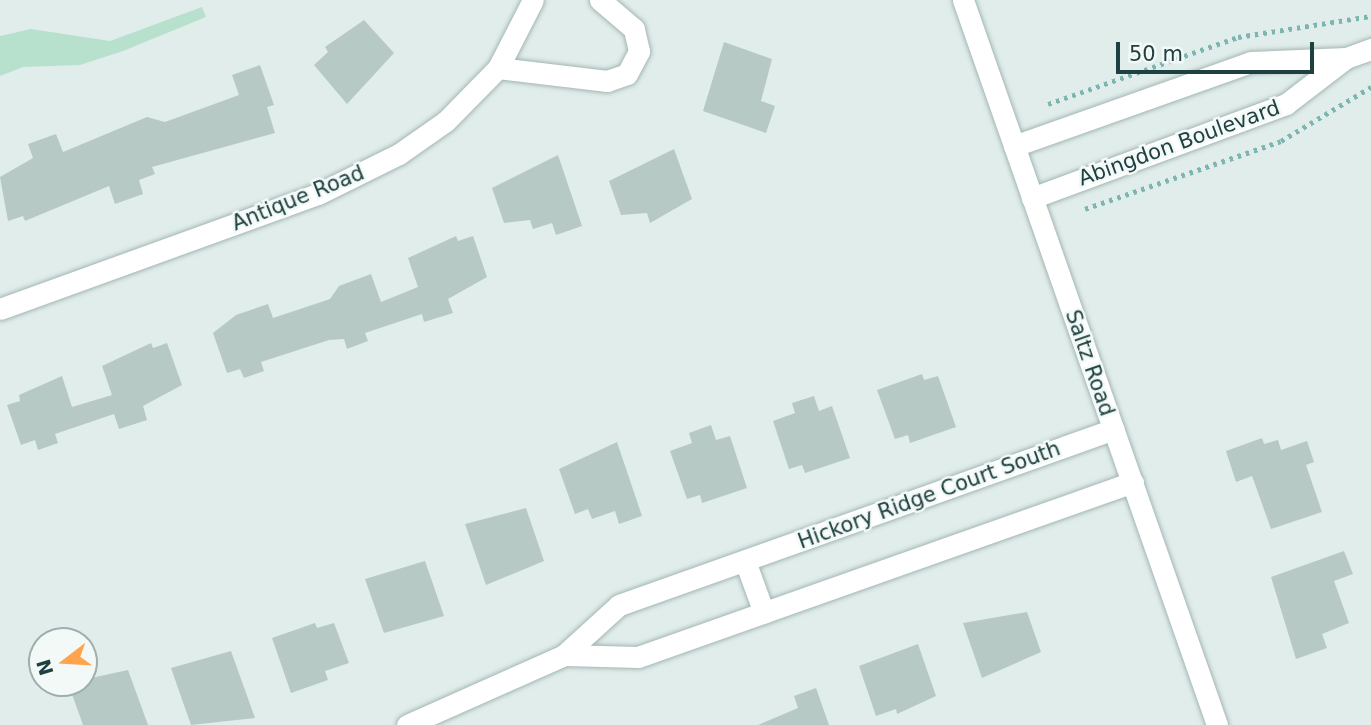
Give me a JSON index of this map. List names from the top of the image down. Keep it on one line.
{"streets":{"street":["Abingdon Boulevard","Antique Road","Saltz Road","Hickory Ridge Court South"]},"crossings":[["Abingdon Boulevard","Saltz Road"],["Saltz Road","Hickory Ridge Court South"]],"scale_bar":"50 m","north":"left"}
